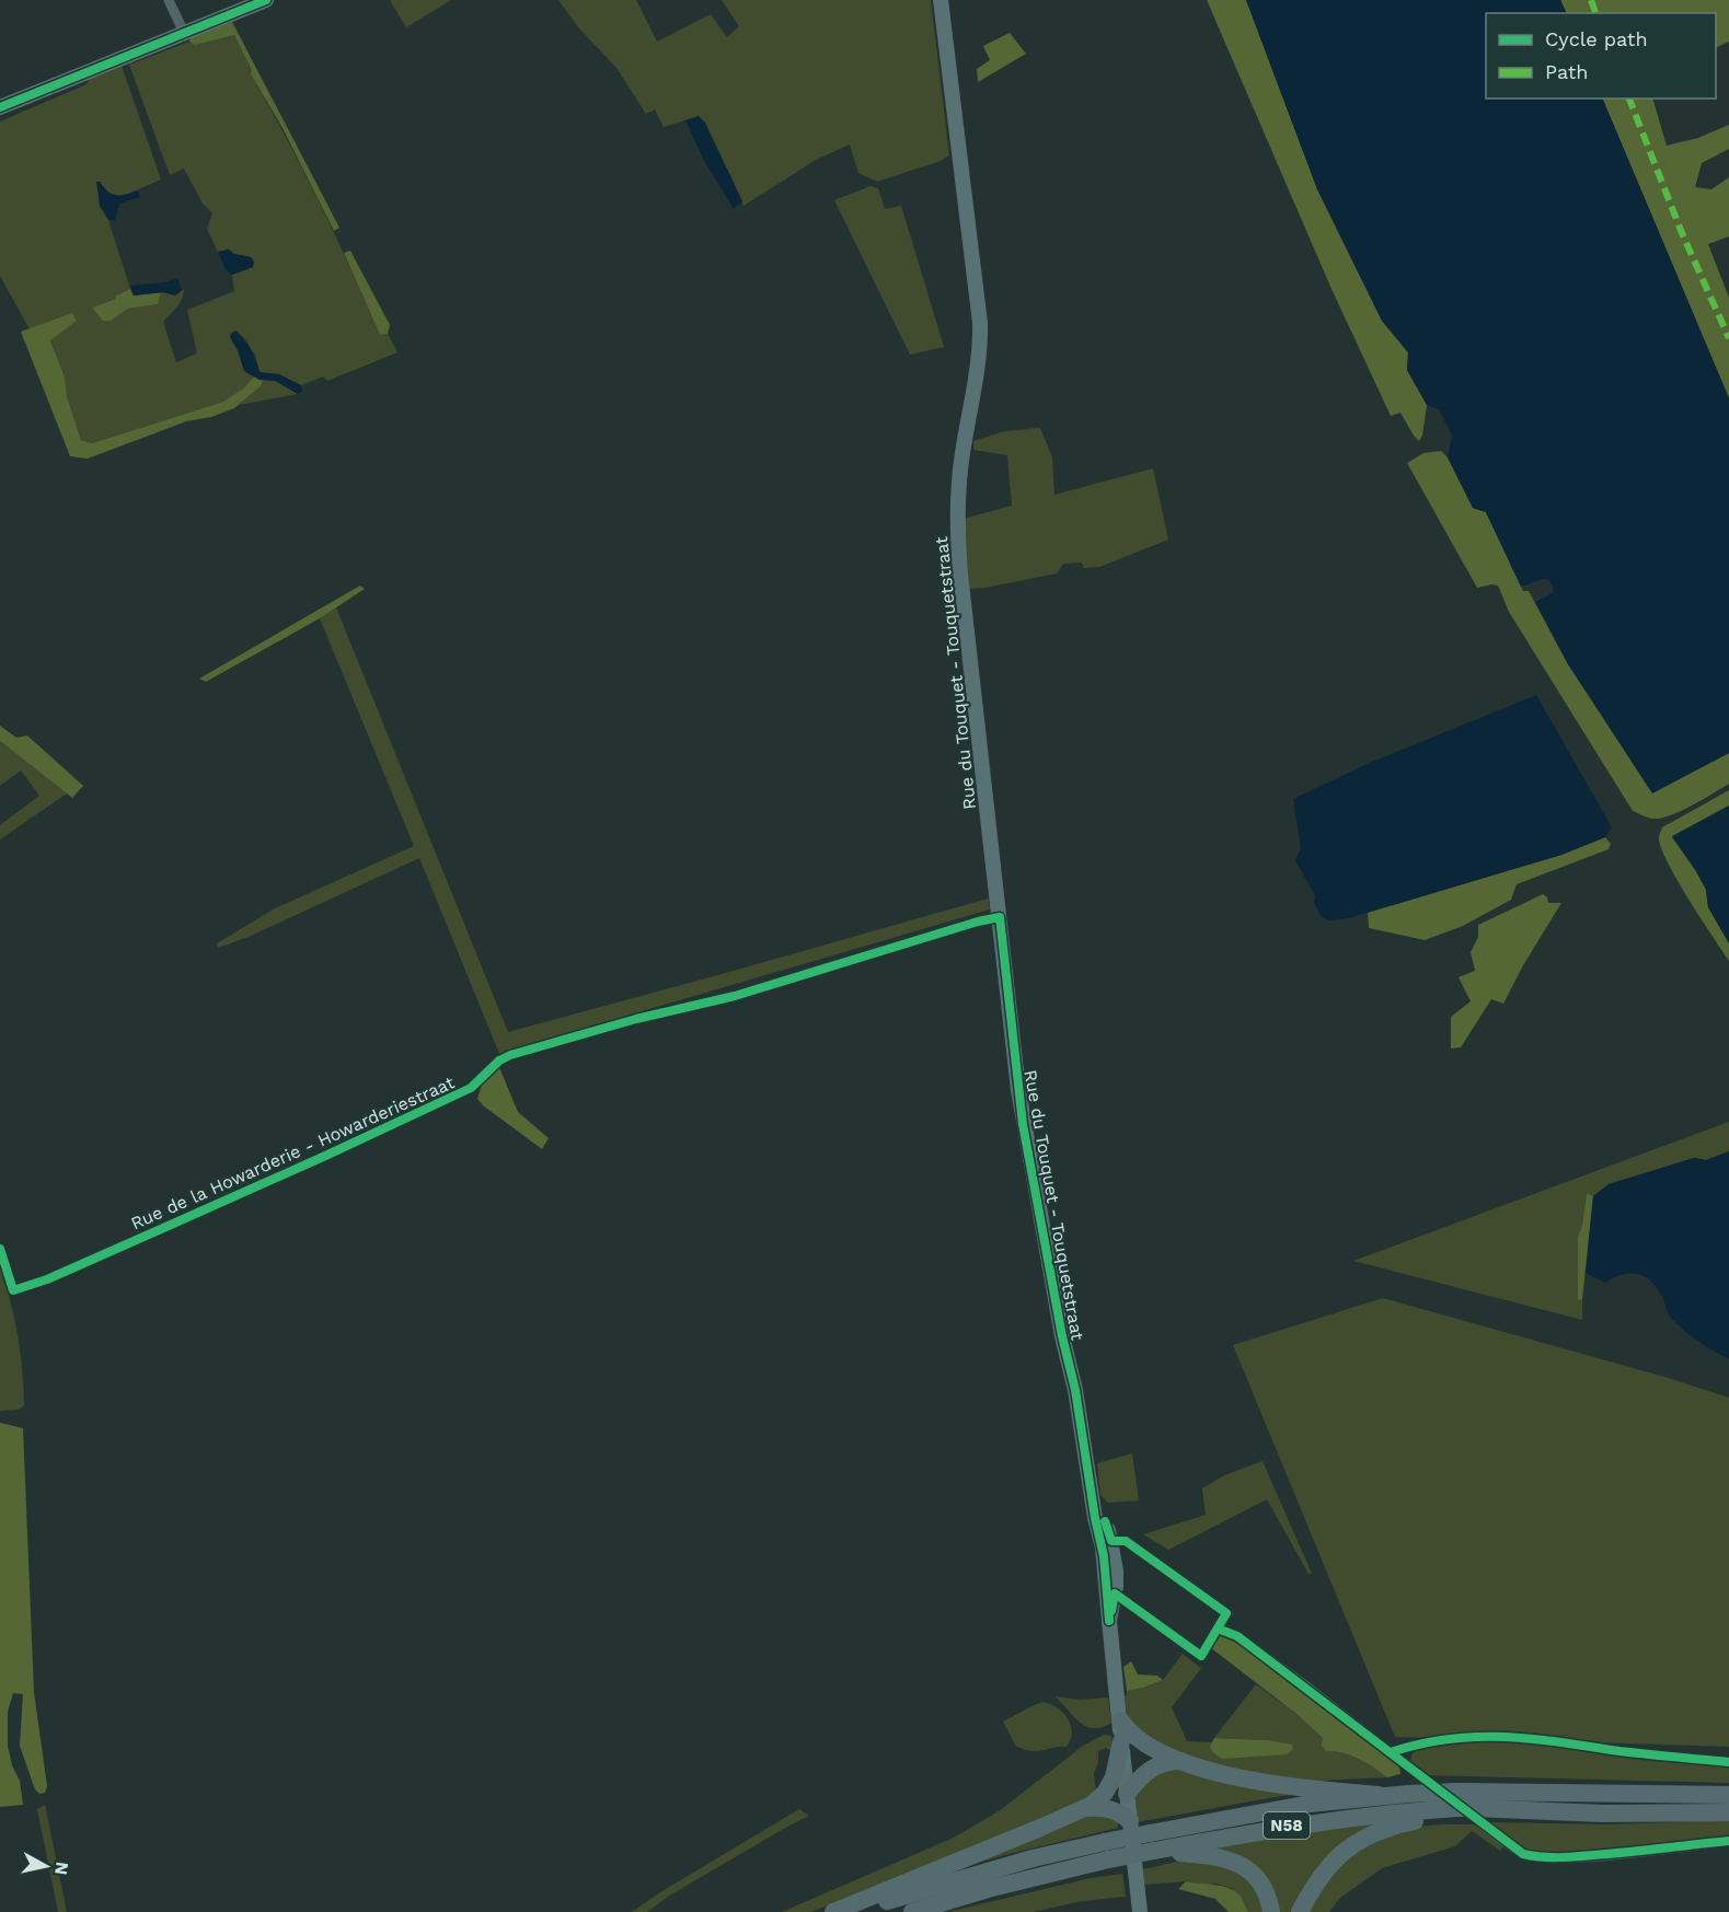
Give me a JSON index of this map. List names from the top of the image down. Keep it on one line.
{"streets":{"highway":["N58"],"main road":["Rue du Touquet - Touquetstraat"],"street":["Rue de la Howarderie - Howarderiestraat"]},"crossings":[["Rue du Touquet - Touquetstraat","Rue de la Howarderie - Howarderiestraat"]],"legend":["Cycle path","Path"],"north":"right"}
